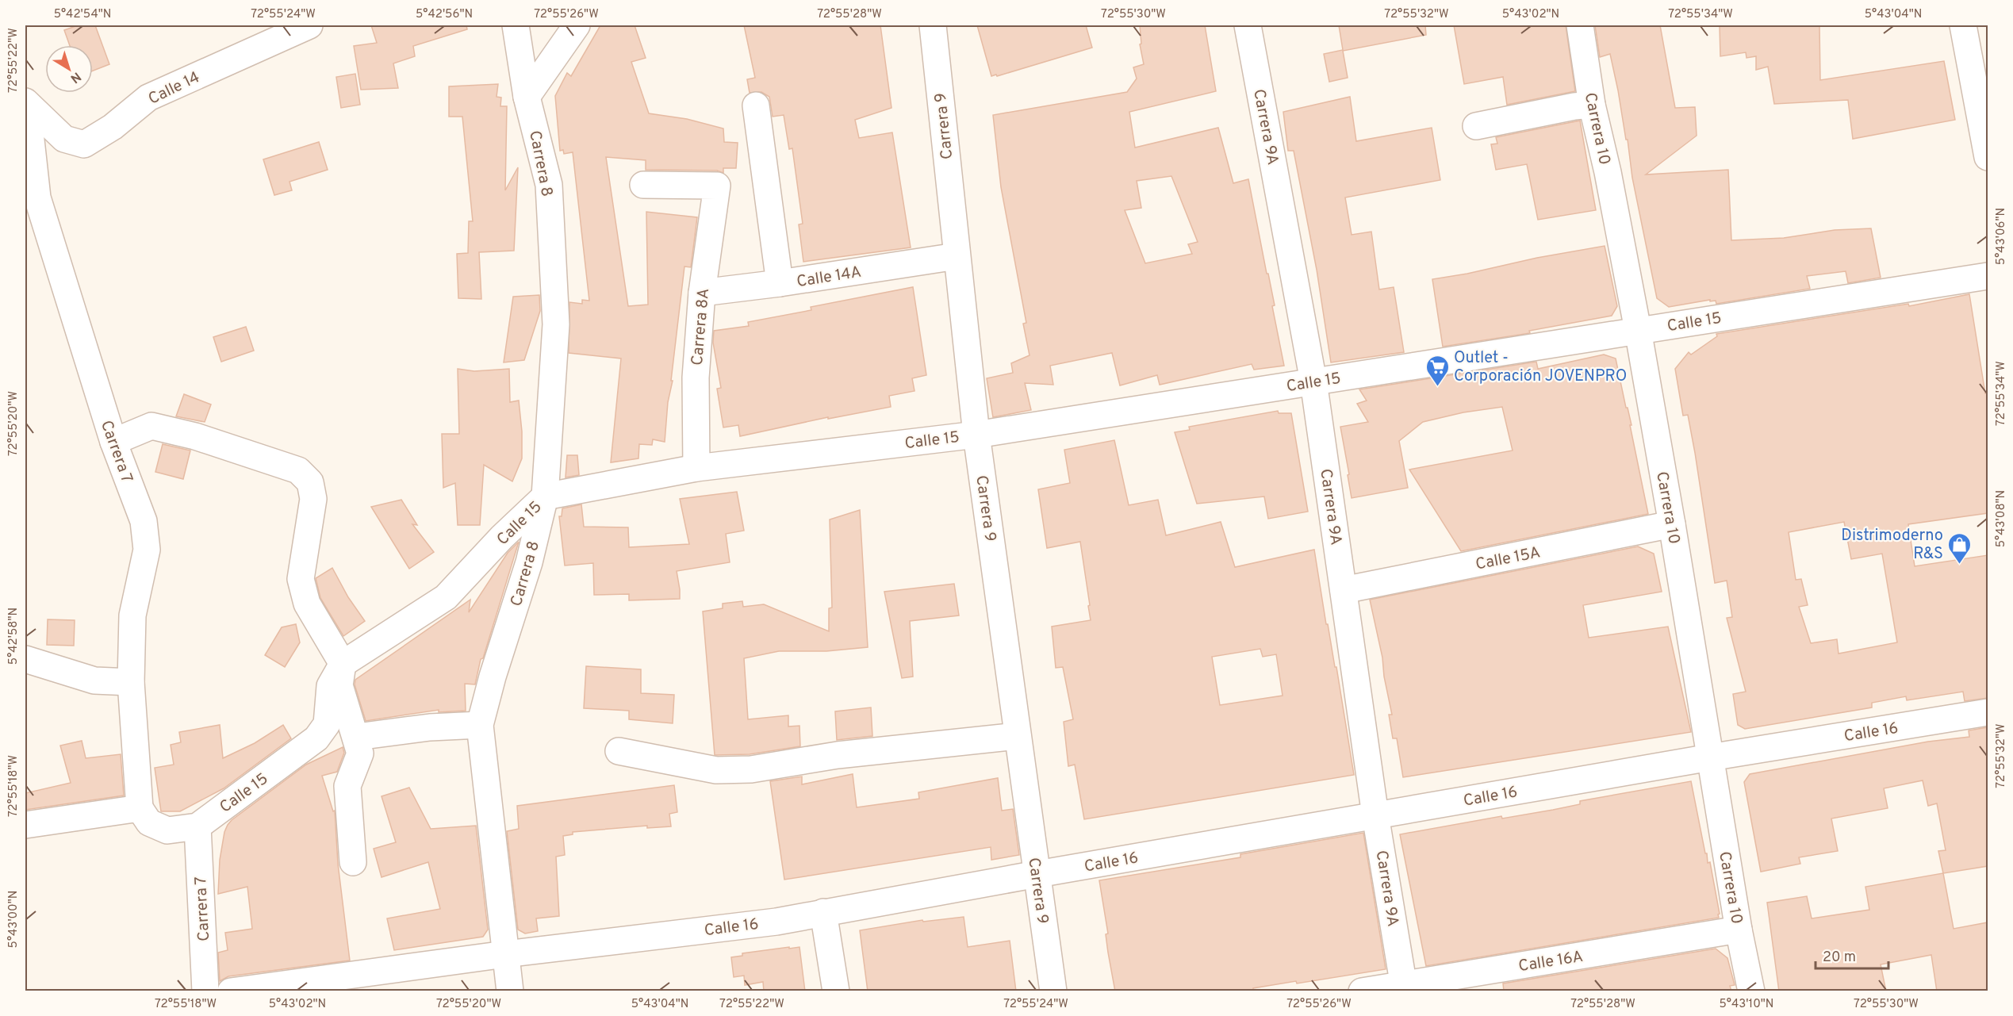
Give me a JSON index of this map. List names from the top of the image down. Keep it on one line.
{"streets":{"street":["Calle 14","Carrera 9","Carrera 9A","Carrera 10","Carrera 8","Calle 14A","Calle 15","Carrera 8A","Carrera 7","Calle 15A","Calle 16","Calle 16A"]},"crossings":[["Calle 14","Carrera 7"],["Carrera 9","Calle 14A"],["Carrera 9","Calle 15"],["Carrera 9","Calle 16"],["Carrera 9A","Calle 15"],["Carrera 9A","Calle 15A"],["Carrera 9A","Calle 16"],["Carrera 9A","Calle 16A"],["Carrera 10","Calle 15"],["Carrera 10","Calle 15A"],["Carrera 10","Calle 16"],["Carrera 10","Calle 16A"],["Carrera 8","Calle 15"],["Carrera 8","Calle 16"],["Calle 14A","Carrera 8A"],["Calle 15","Carrera 8A"],["Calle 15","Carrera 7"]],"places":{"supermarket":["Outlet - Corporación JOVENPRO"],"shop":["Distrimoderno R&S"]},"scale_bar":"20 m","north":"bottom right","coordinates":["5°42'54\"N","72°55'24\"W","5°42'56\"N","72°55'26\"W","72°55'28\"W","72°55'30\"W","72°55'32\"W","5°43'02\"N","72°55'34\"W","5°43'04\"N","72°55'22\"W","5°43'06\"N","72°55'20\"W","5°43'08\"N","5°42'58\"N","72°55'18\"W","5°43'00\"N","5°43'10\"N"]}
